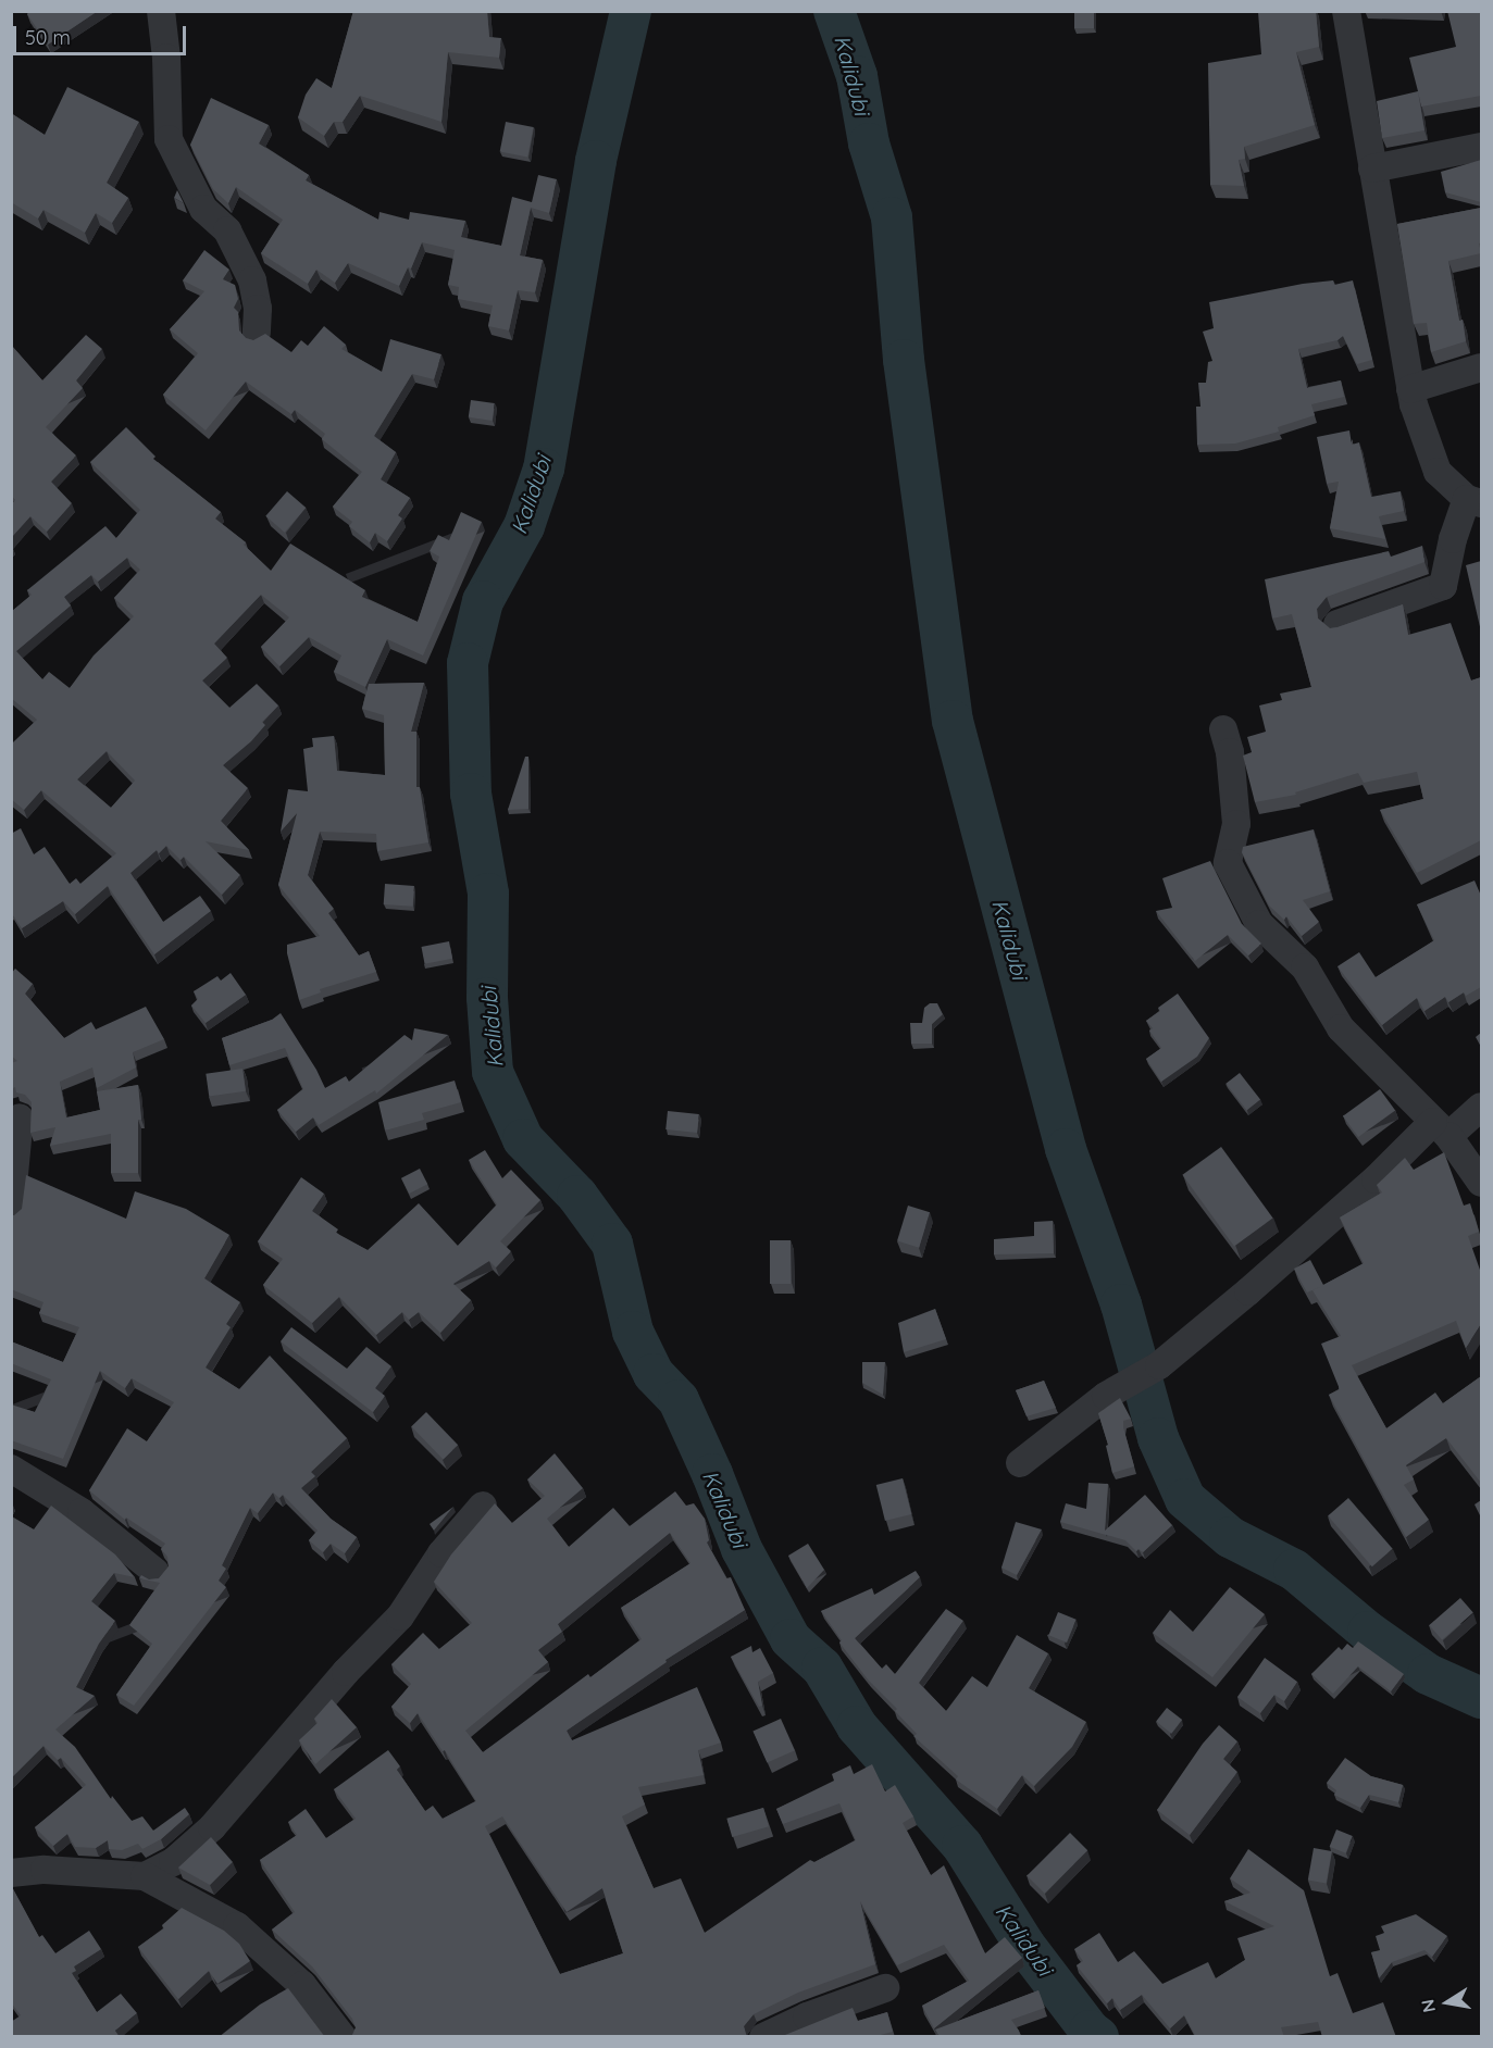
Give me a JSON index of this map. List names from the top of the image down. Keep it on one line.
{"water":["Kalidubi"],"scale_bar":"50 m","north":"left"}
